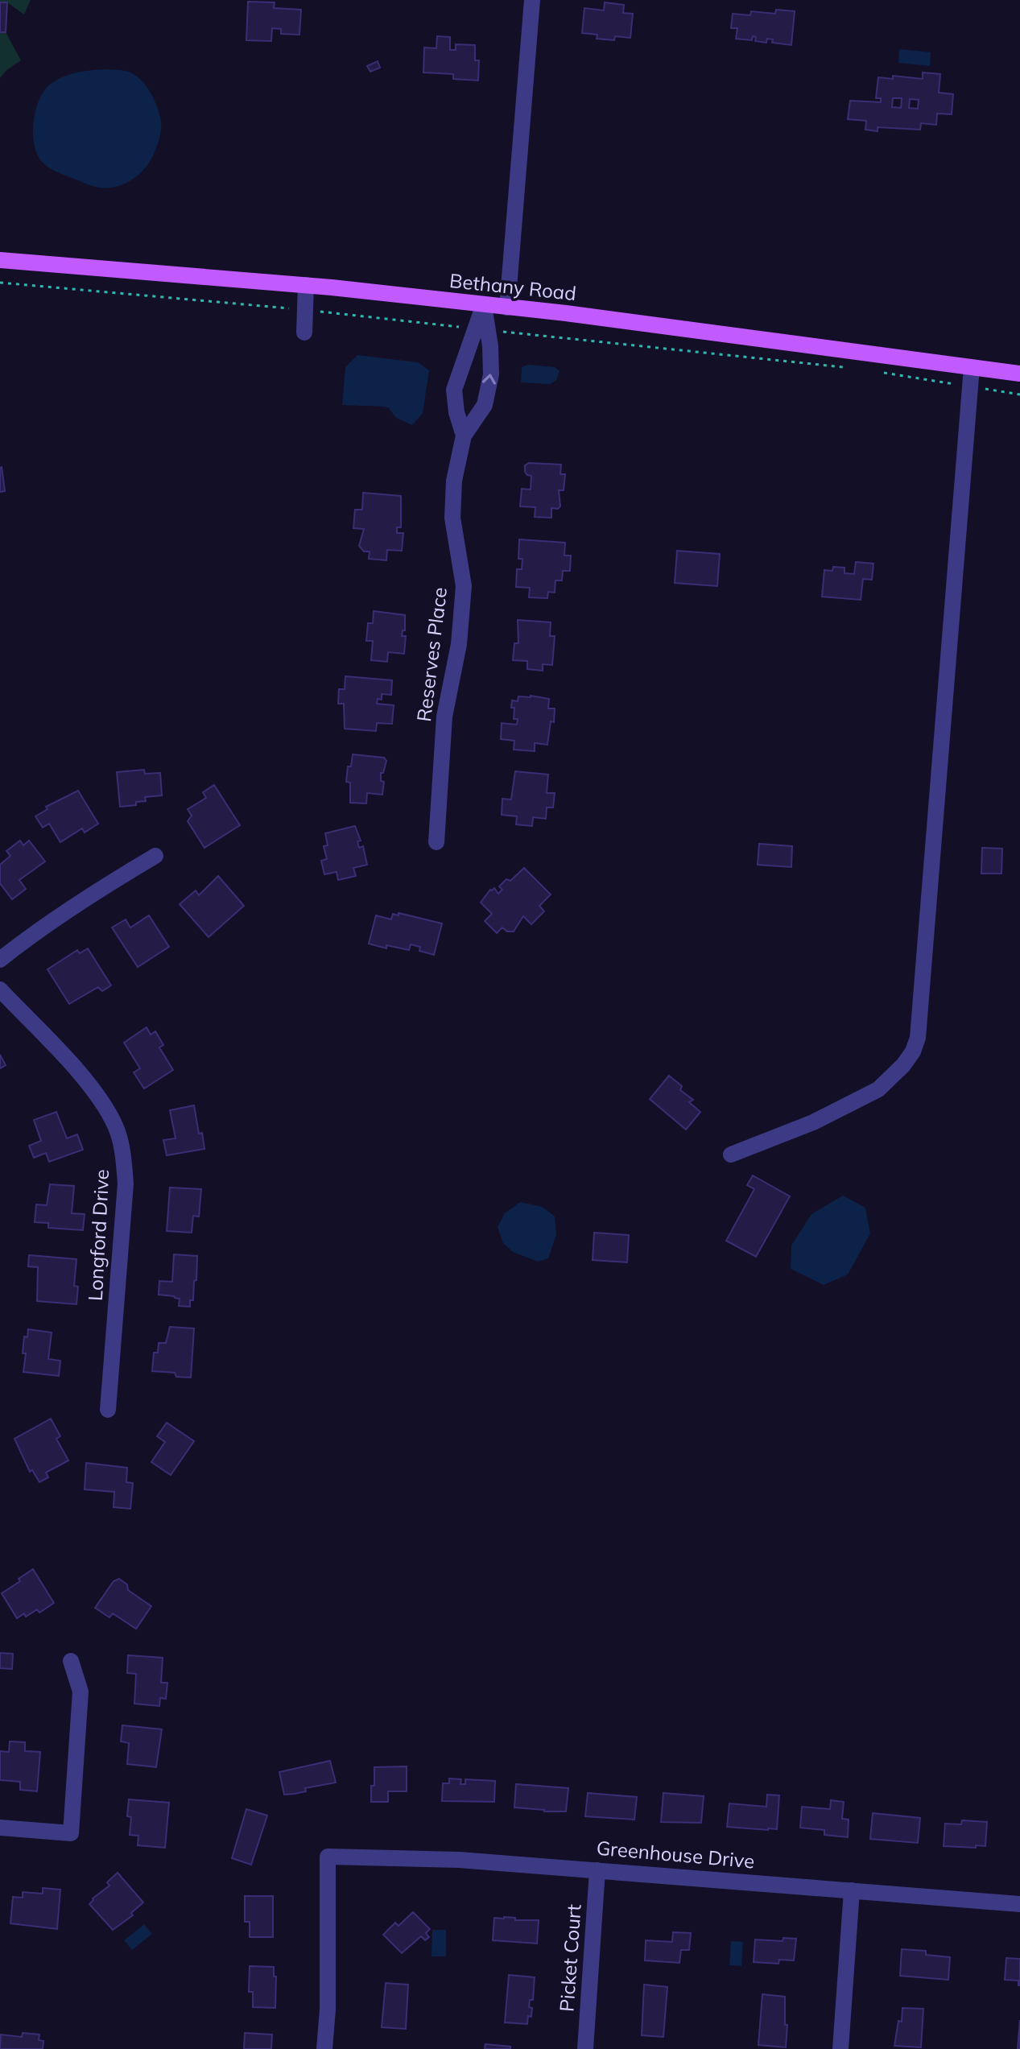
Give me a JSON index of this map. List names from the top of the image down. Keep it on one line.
{"streets":{"main road":["Bethany Road"],"street":["Reserves Place","Longford Drive","Greenhouse Drive","Picket Court"]},"crossings":[["Bethany Road","Reserves Place"],["Greenhouse Drive","Picket Court"]]}
